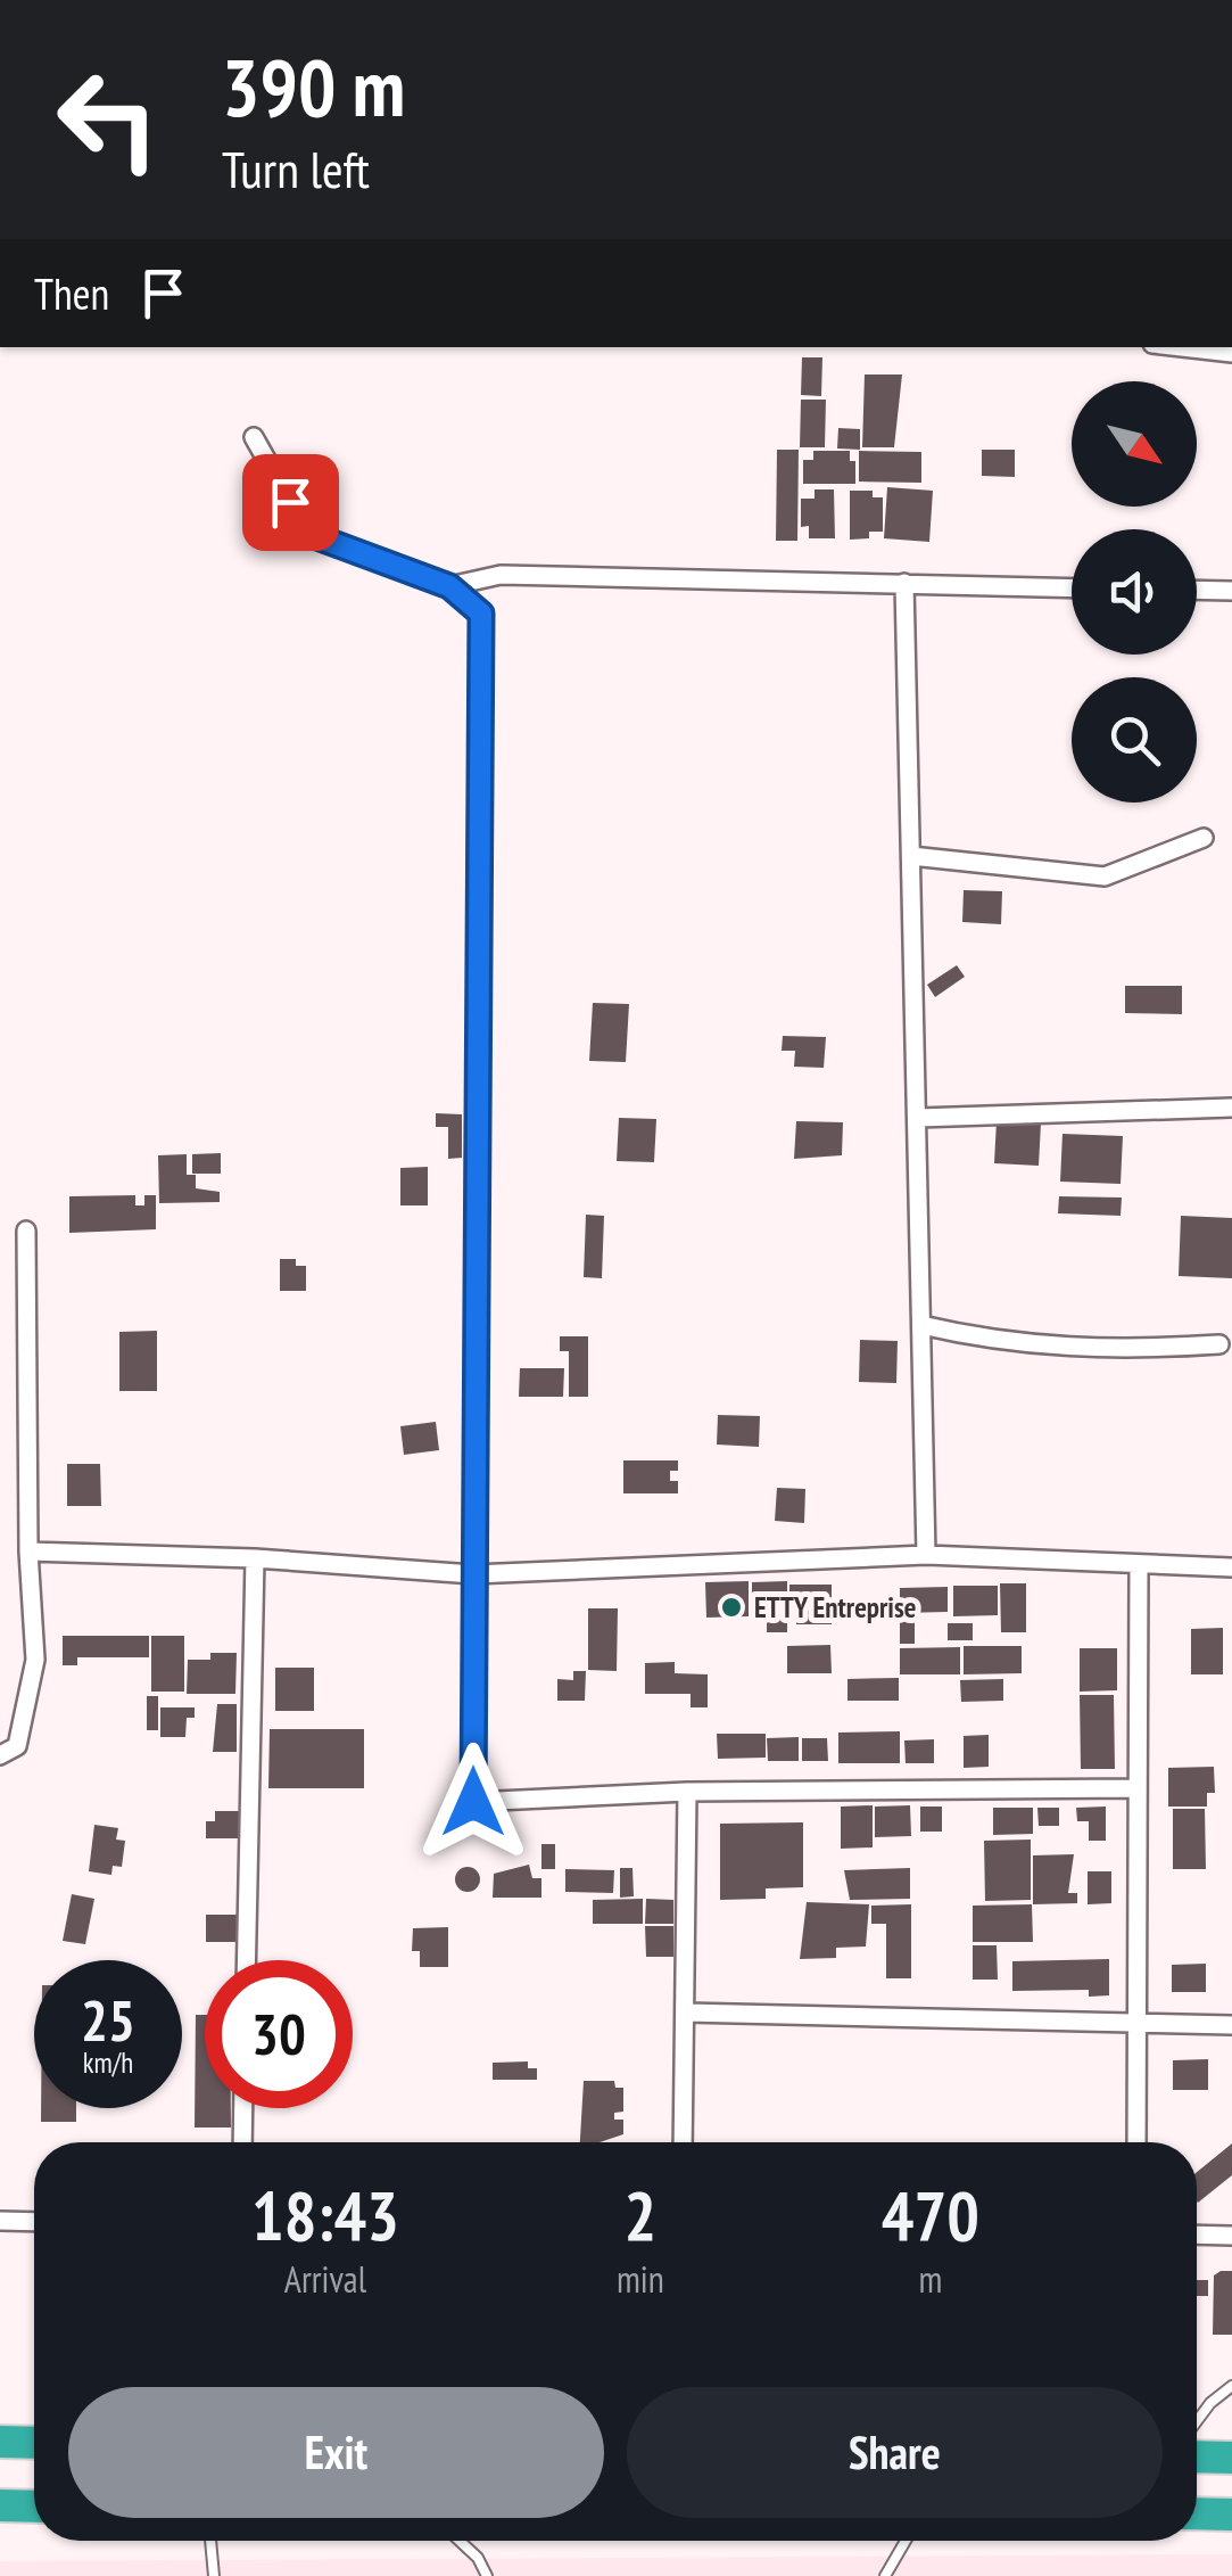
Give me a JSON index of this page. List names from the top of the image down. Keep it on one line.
{"places":["ETTY Entreprise"],"north":"bottom right","page":{"turn":["390 m","Turn left"],"then":"Then","speed":"25 km/h","limit":"30","eta":["18:43","Arrival","2","min","470","m"],"buttons":["Exit","Share"]}}
